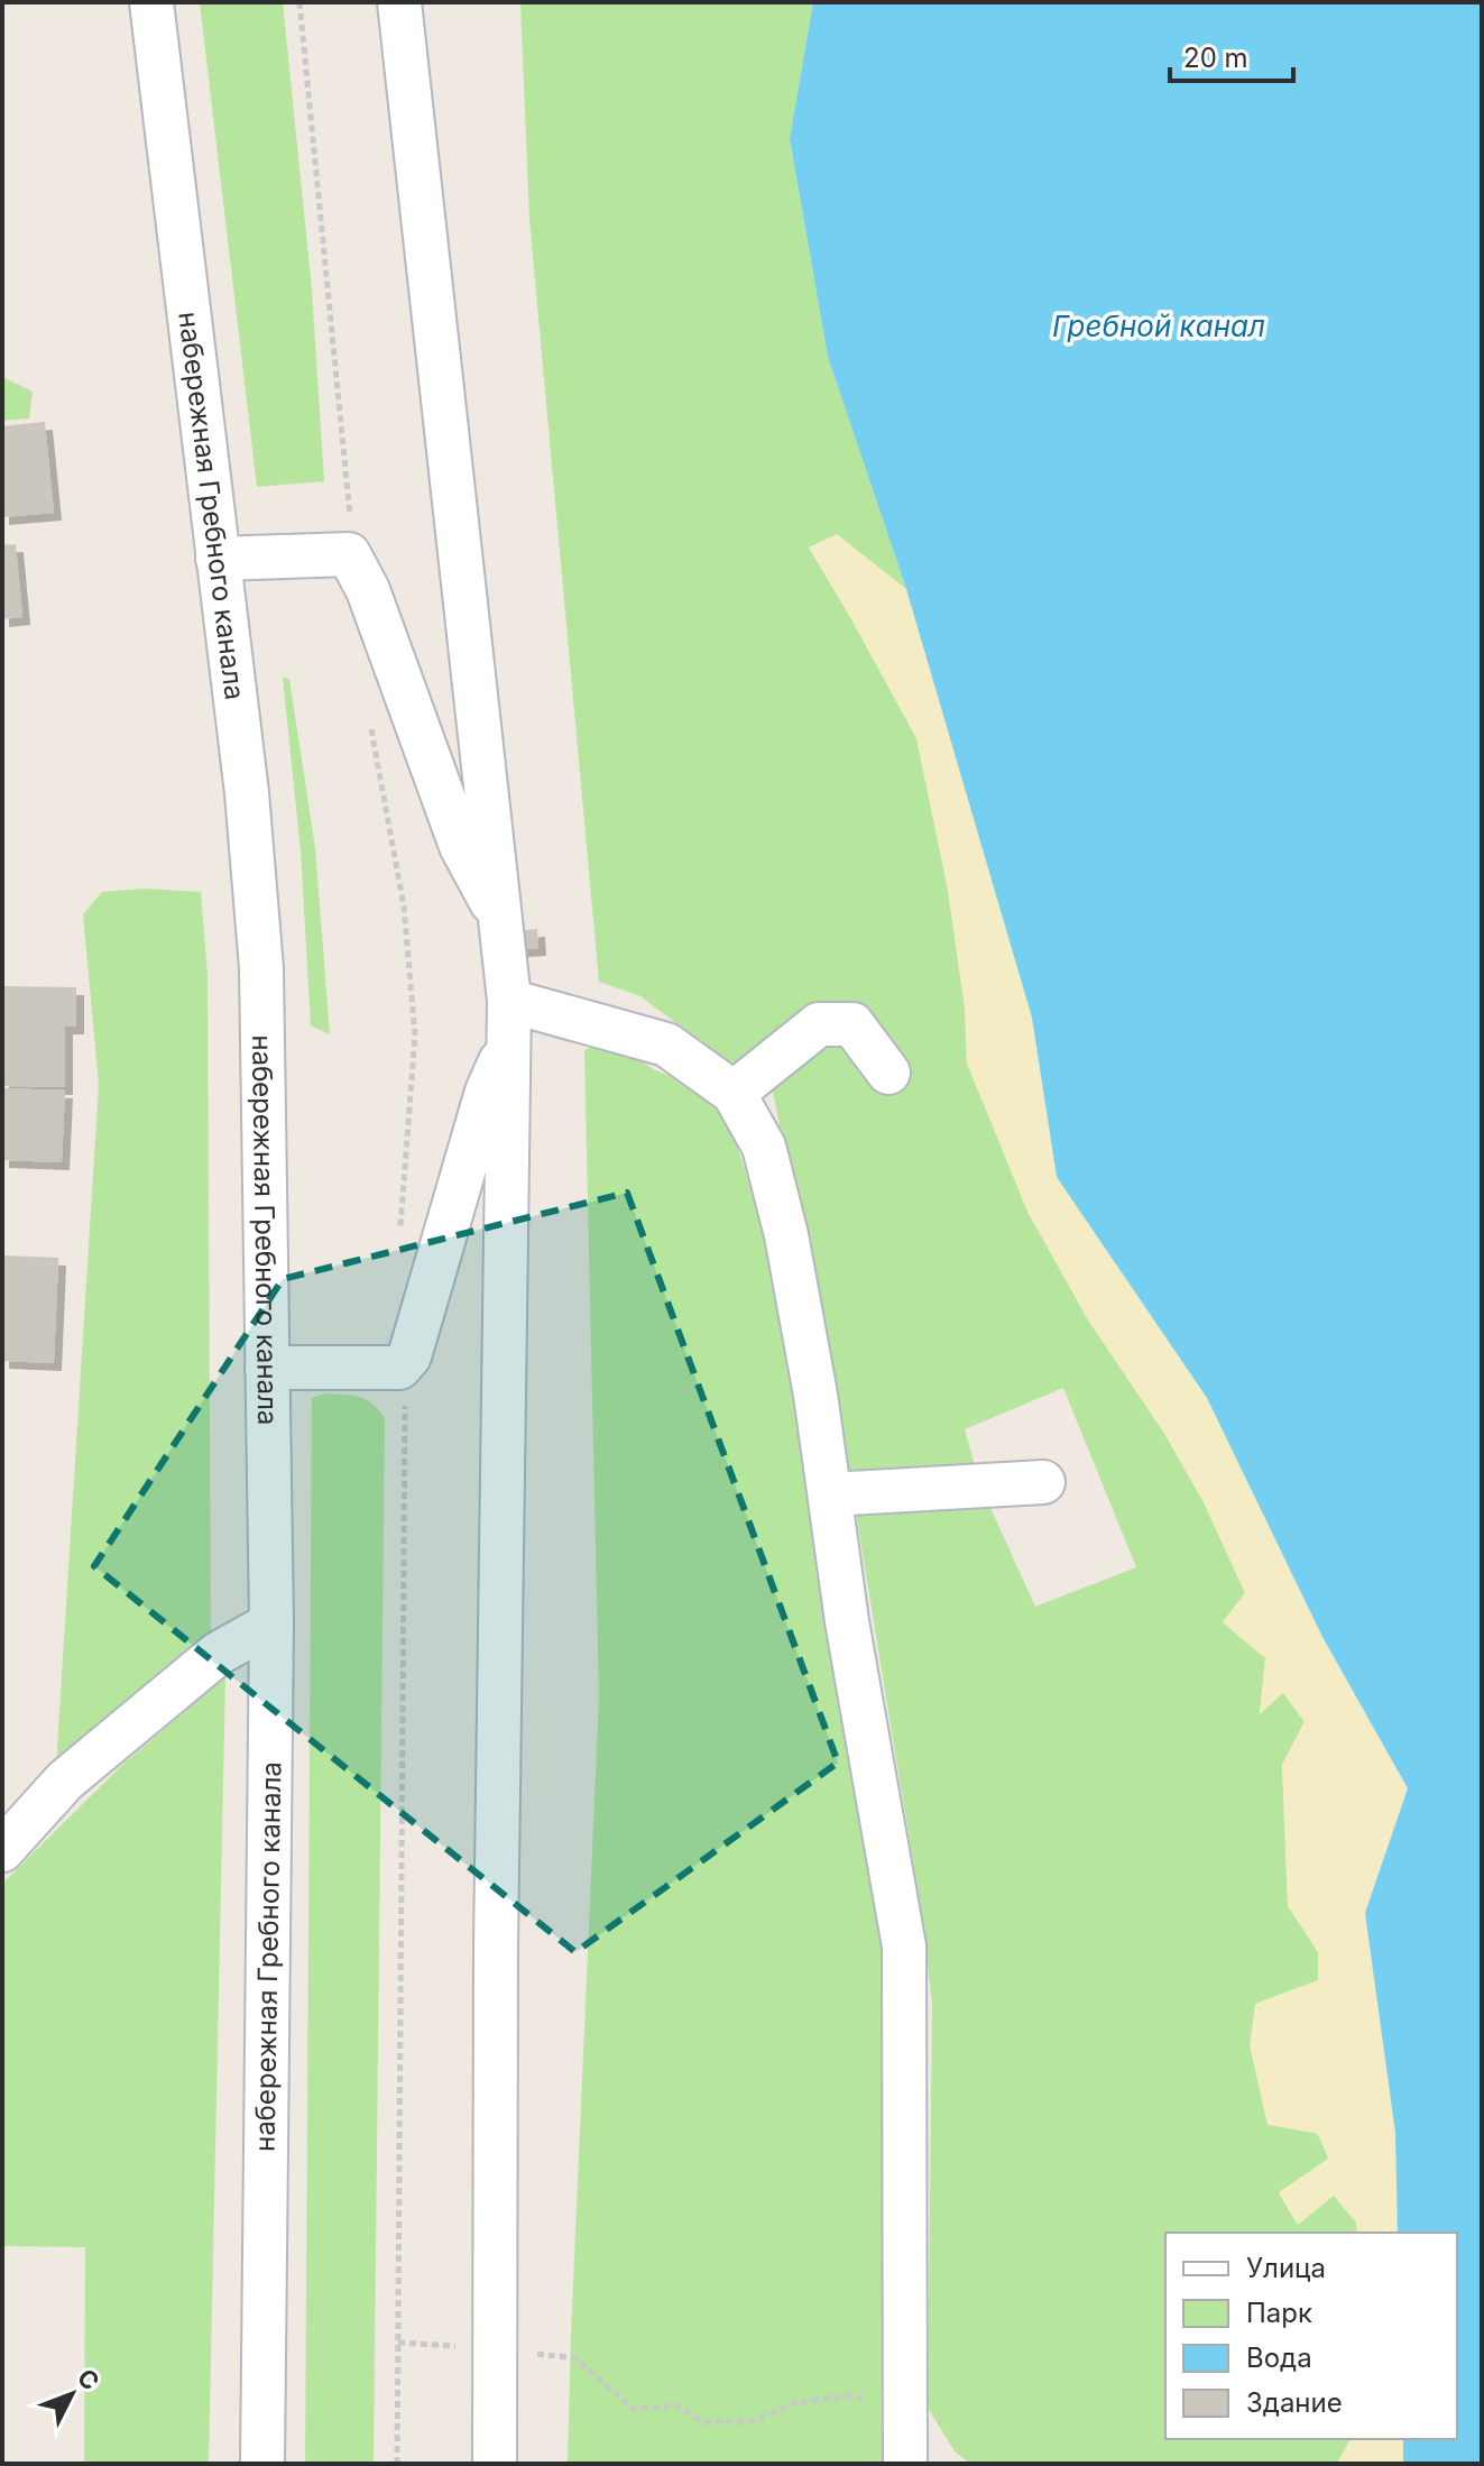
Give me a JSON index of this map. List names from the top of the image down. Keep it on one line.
{"streets":{"street":["набережная Гребного канала"]},"water":["Гребной канал"],"legend":["Улица","Парк","Вода","Здание"],"scale_bar":"20 m","north":"top right"}
